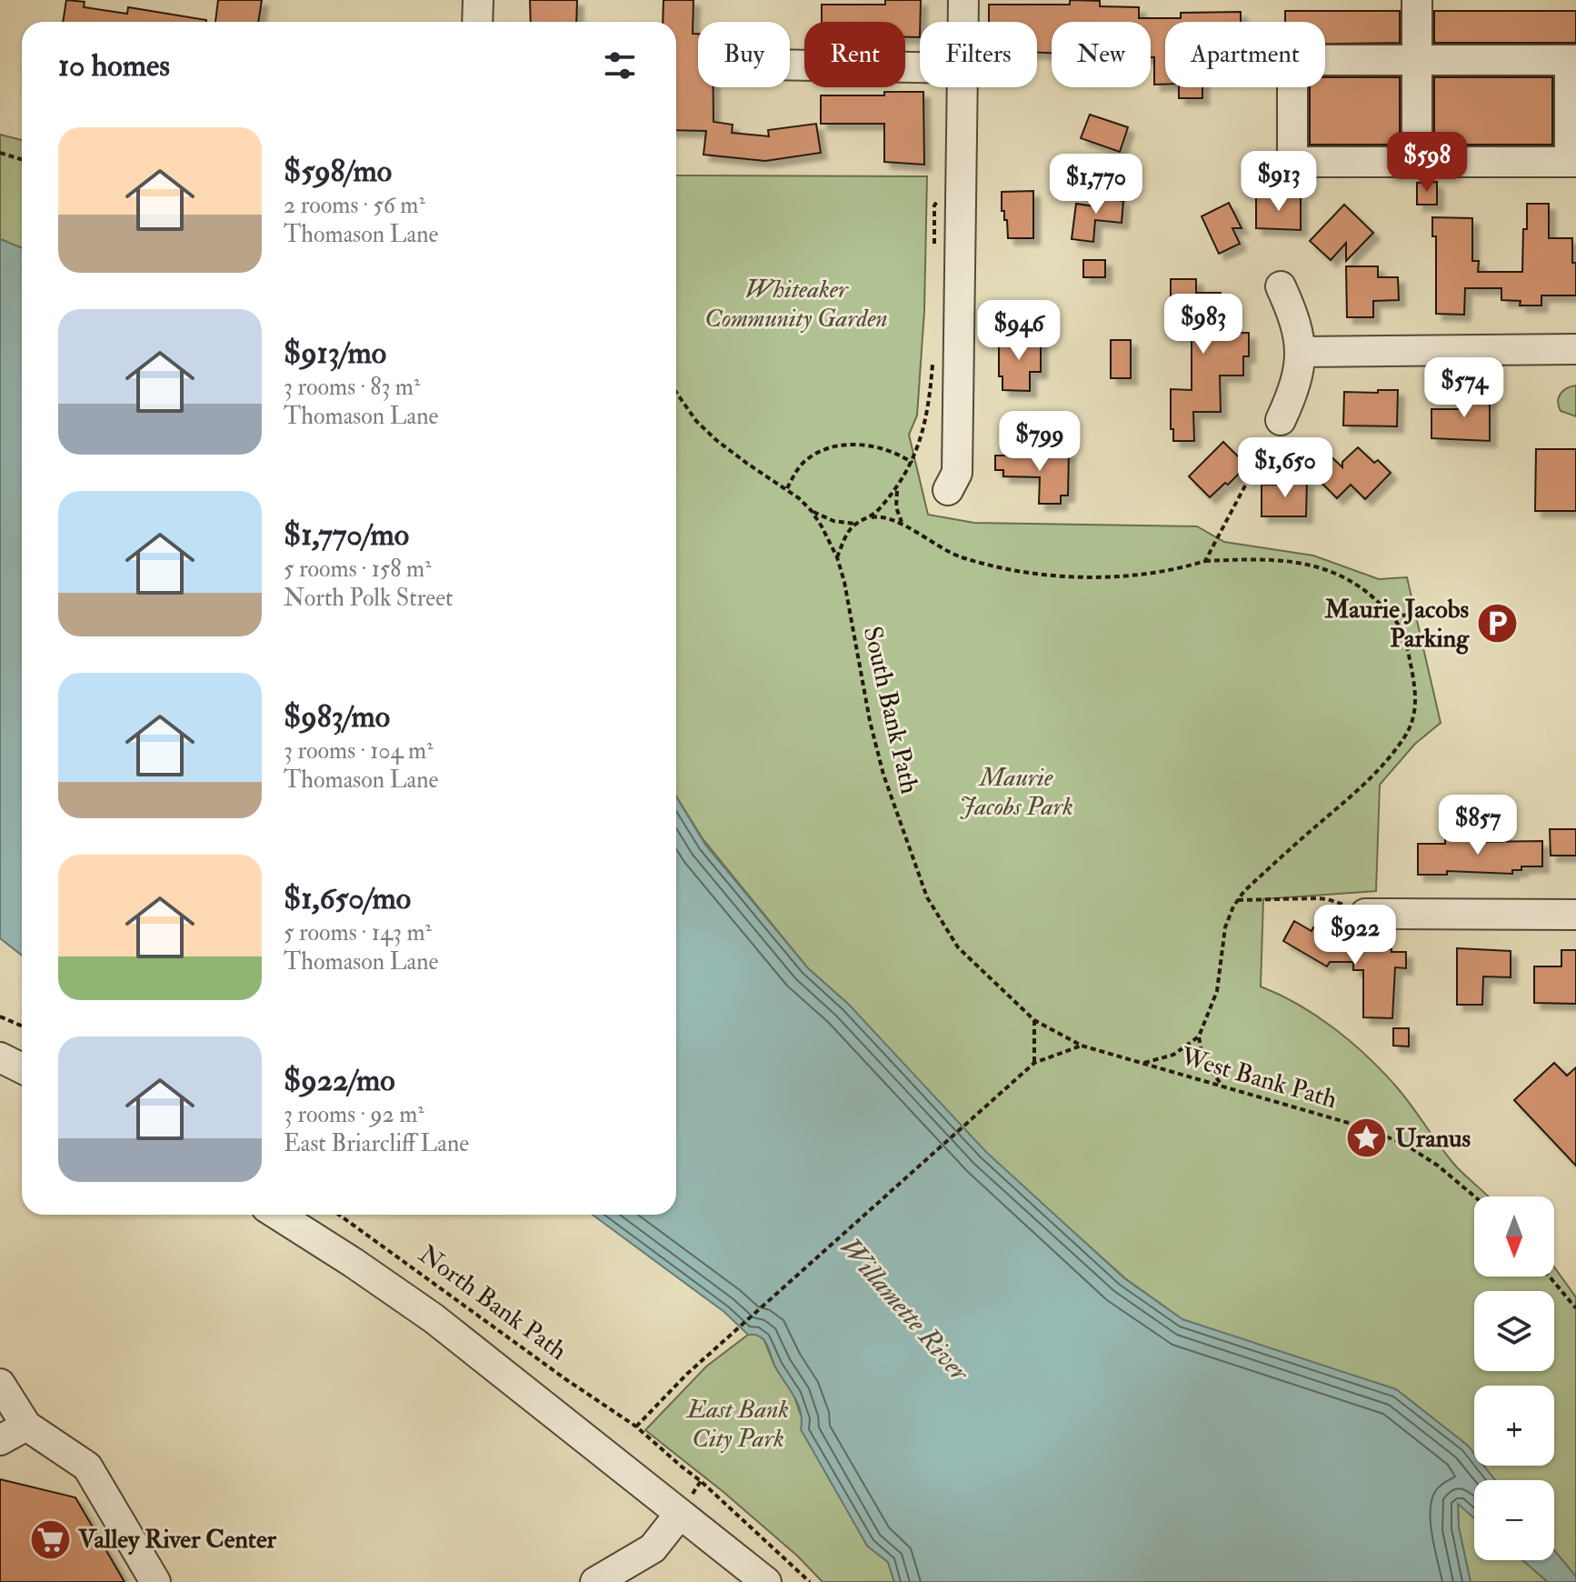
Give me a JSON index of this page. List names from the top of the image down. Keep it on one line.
{"streets":{"path":["South Bank Path","West Bank Path","North Bank Path"]},"crossings":[["South Bank Path","West Bank Path"]],"water":["Willamette River"],"parks":["Whiteaker Community Garden","Maurie Jacobs Park","East Bank City Park"],"places":{"parking":["Maurie Jacobs Parking"],"place":["Uranus"],"supermarket":["Valley River Center"]},"north":"bottom","page":{"chip":["Buy","Rent","Filters","New","Apartment"],"heading":"10 homes","list":[{"name":"$598/mo","note":"2 rooms · 56 m² · Thomason Lane"},{"name":"$913/mo","note":"3 rooms · 83 m² · Thomason Lane"},{"name":"$1,770/mo","note":"5 rooms · 158 m² · North Polk Street"},{"name":"$983/mo","note":"3 rooms · 104 m² · Thomason Lane"},{"name":"$1,650/mo","note":"5 rooms · 143 m² · Thomason Lane"},{"name":"$922/mo","note":"3 rooms · 92 m² · East Briarcliff Lane"}],"price":["$598","$913","$1,770","$983","$946","$574","$799","$1,650","$857","$922"],"map_buttons":["+","−"]}}
